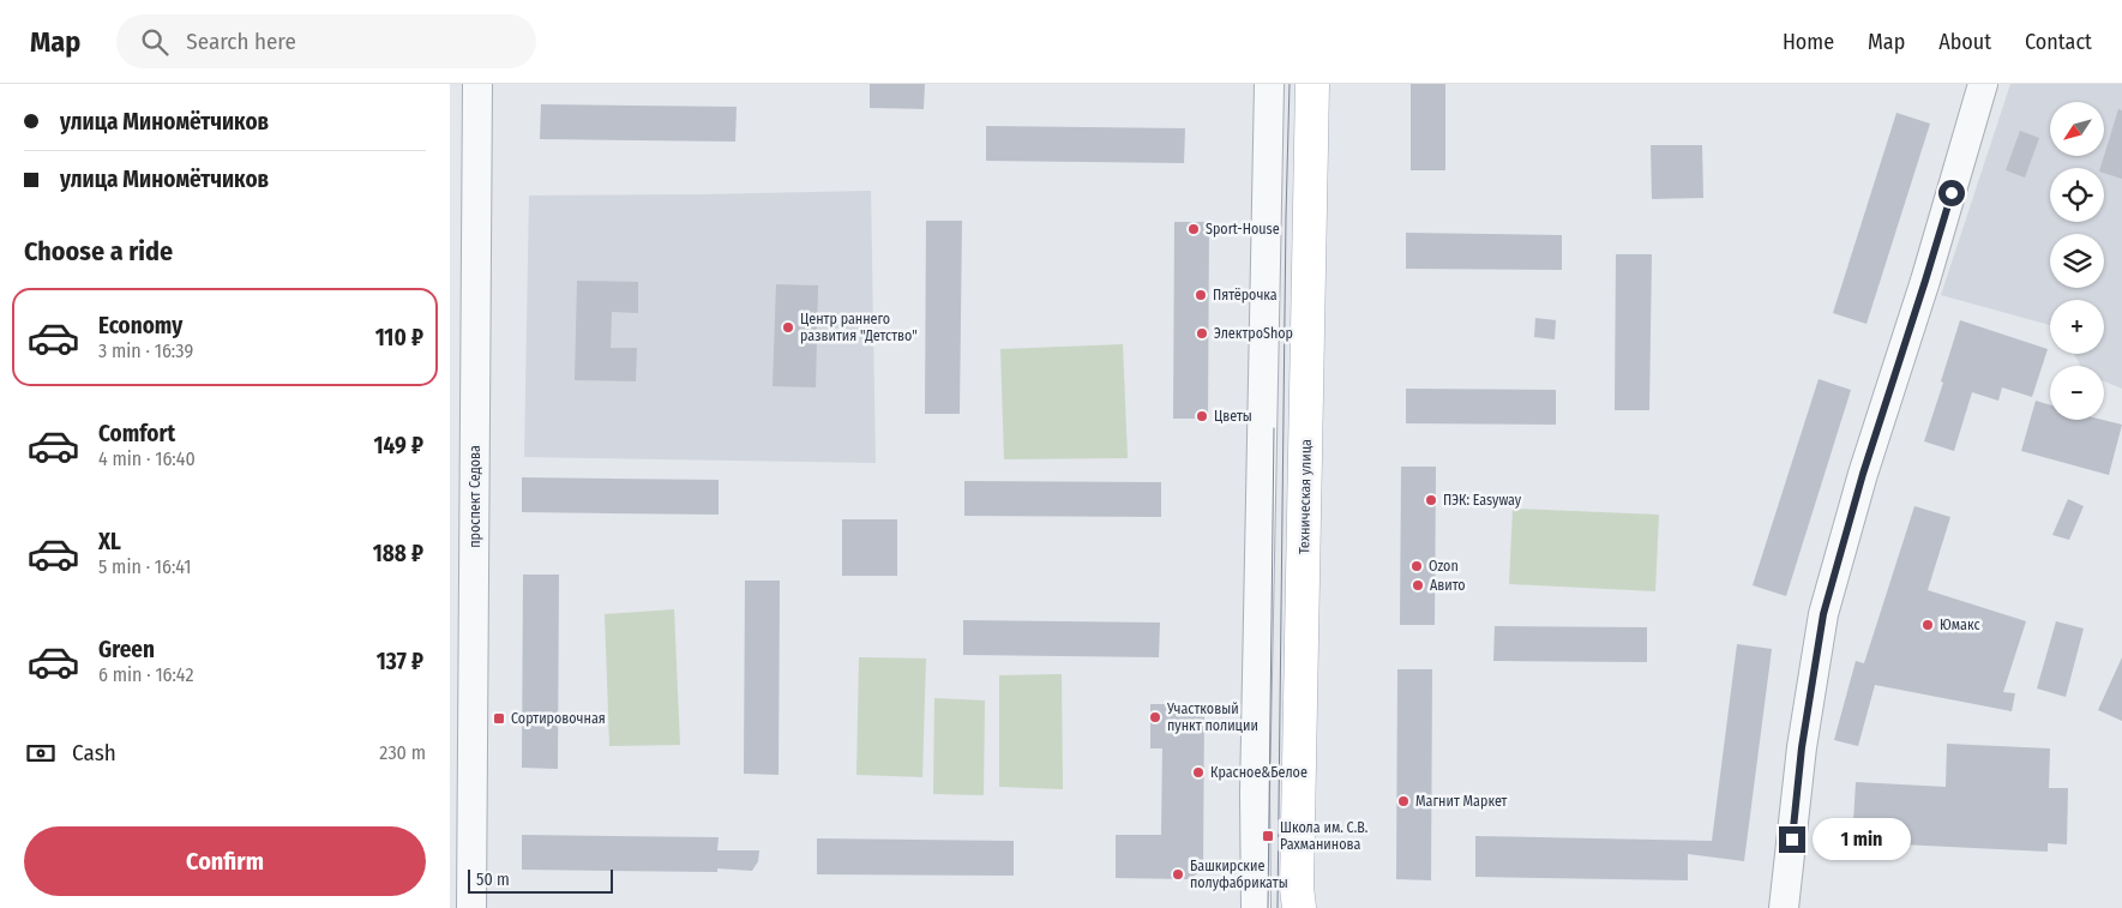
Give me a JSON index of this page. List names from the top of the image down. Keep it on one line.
{"streets":{"main road":["Техническая улица"],"street":["проспект Седова"]},"places":{"other":["Sport-House","Пятёрочка","Центр раннего развития \"Детство\"","ЭлектроShop","Цветы","ПЭК: Easyway","Ozon","Авито","Юмакс","Участковый пункт полиции","Красное&Белое","Магнит Маркет","Башкирские полуфабрикаты"],"transit":["Сортировочная","Школа им. С.В. Рахманинова"]},"scale_bar":"50 m","north":"bottom left","page":{"header":"Map","search":"Search here","nav":["Home","Map","About","Contact"],"banner":["улица Миномётчиков","улица Миномётчиков"],"map_buttons":["+","−"],"heading":"Choose a ride","list":[{"name":"Economy","note":"3 min · 16:39","value":"110 ₽"},{"name":"Comfort","note":"4 min · 16:40","value":"149 ₽"},{"name":"XL","note":"5 min · 16:41","value":"188 ₽"},{"name":"Green","note":"6 min · 16:42","value":"137 ₽"}],"pay":["Cash","230 m"],"buttons":"Confirm","bubble":"1 min","scale":"50 m"}}
